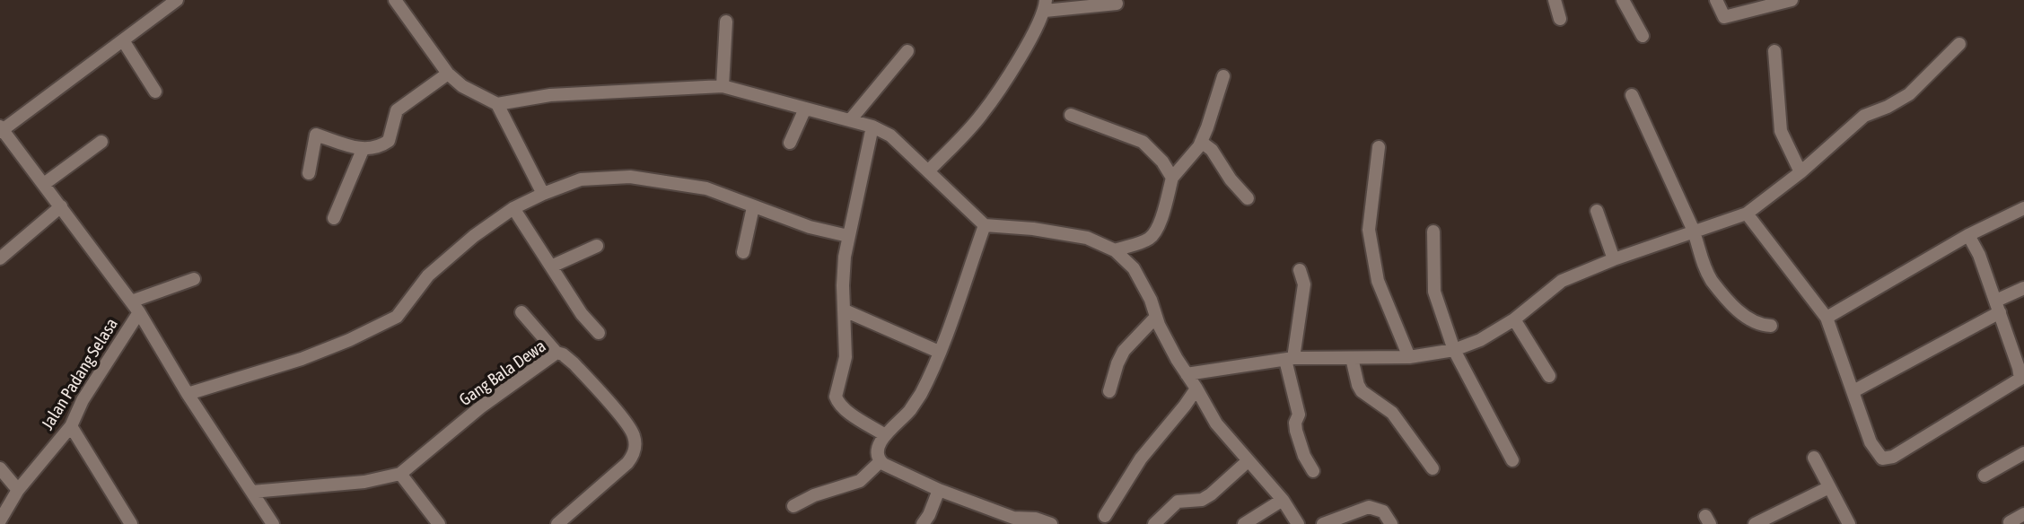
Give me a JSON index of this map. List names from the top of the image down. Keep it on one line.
{"streets":{"street":["Gang Bala Dewa","Jalan Padang Selasa"]}}
